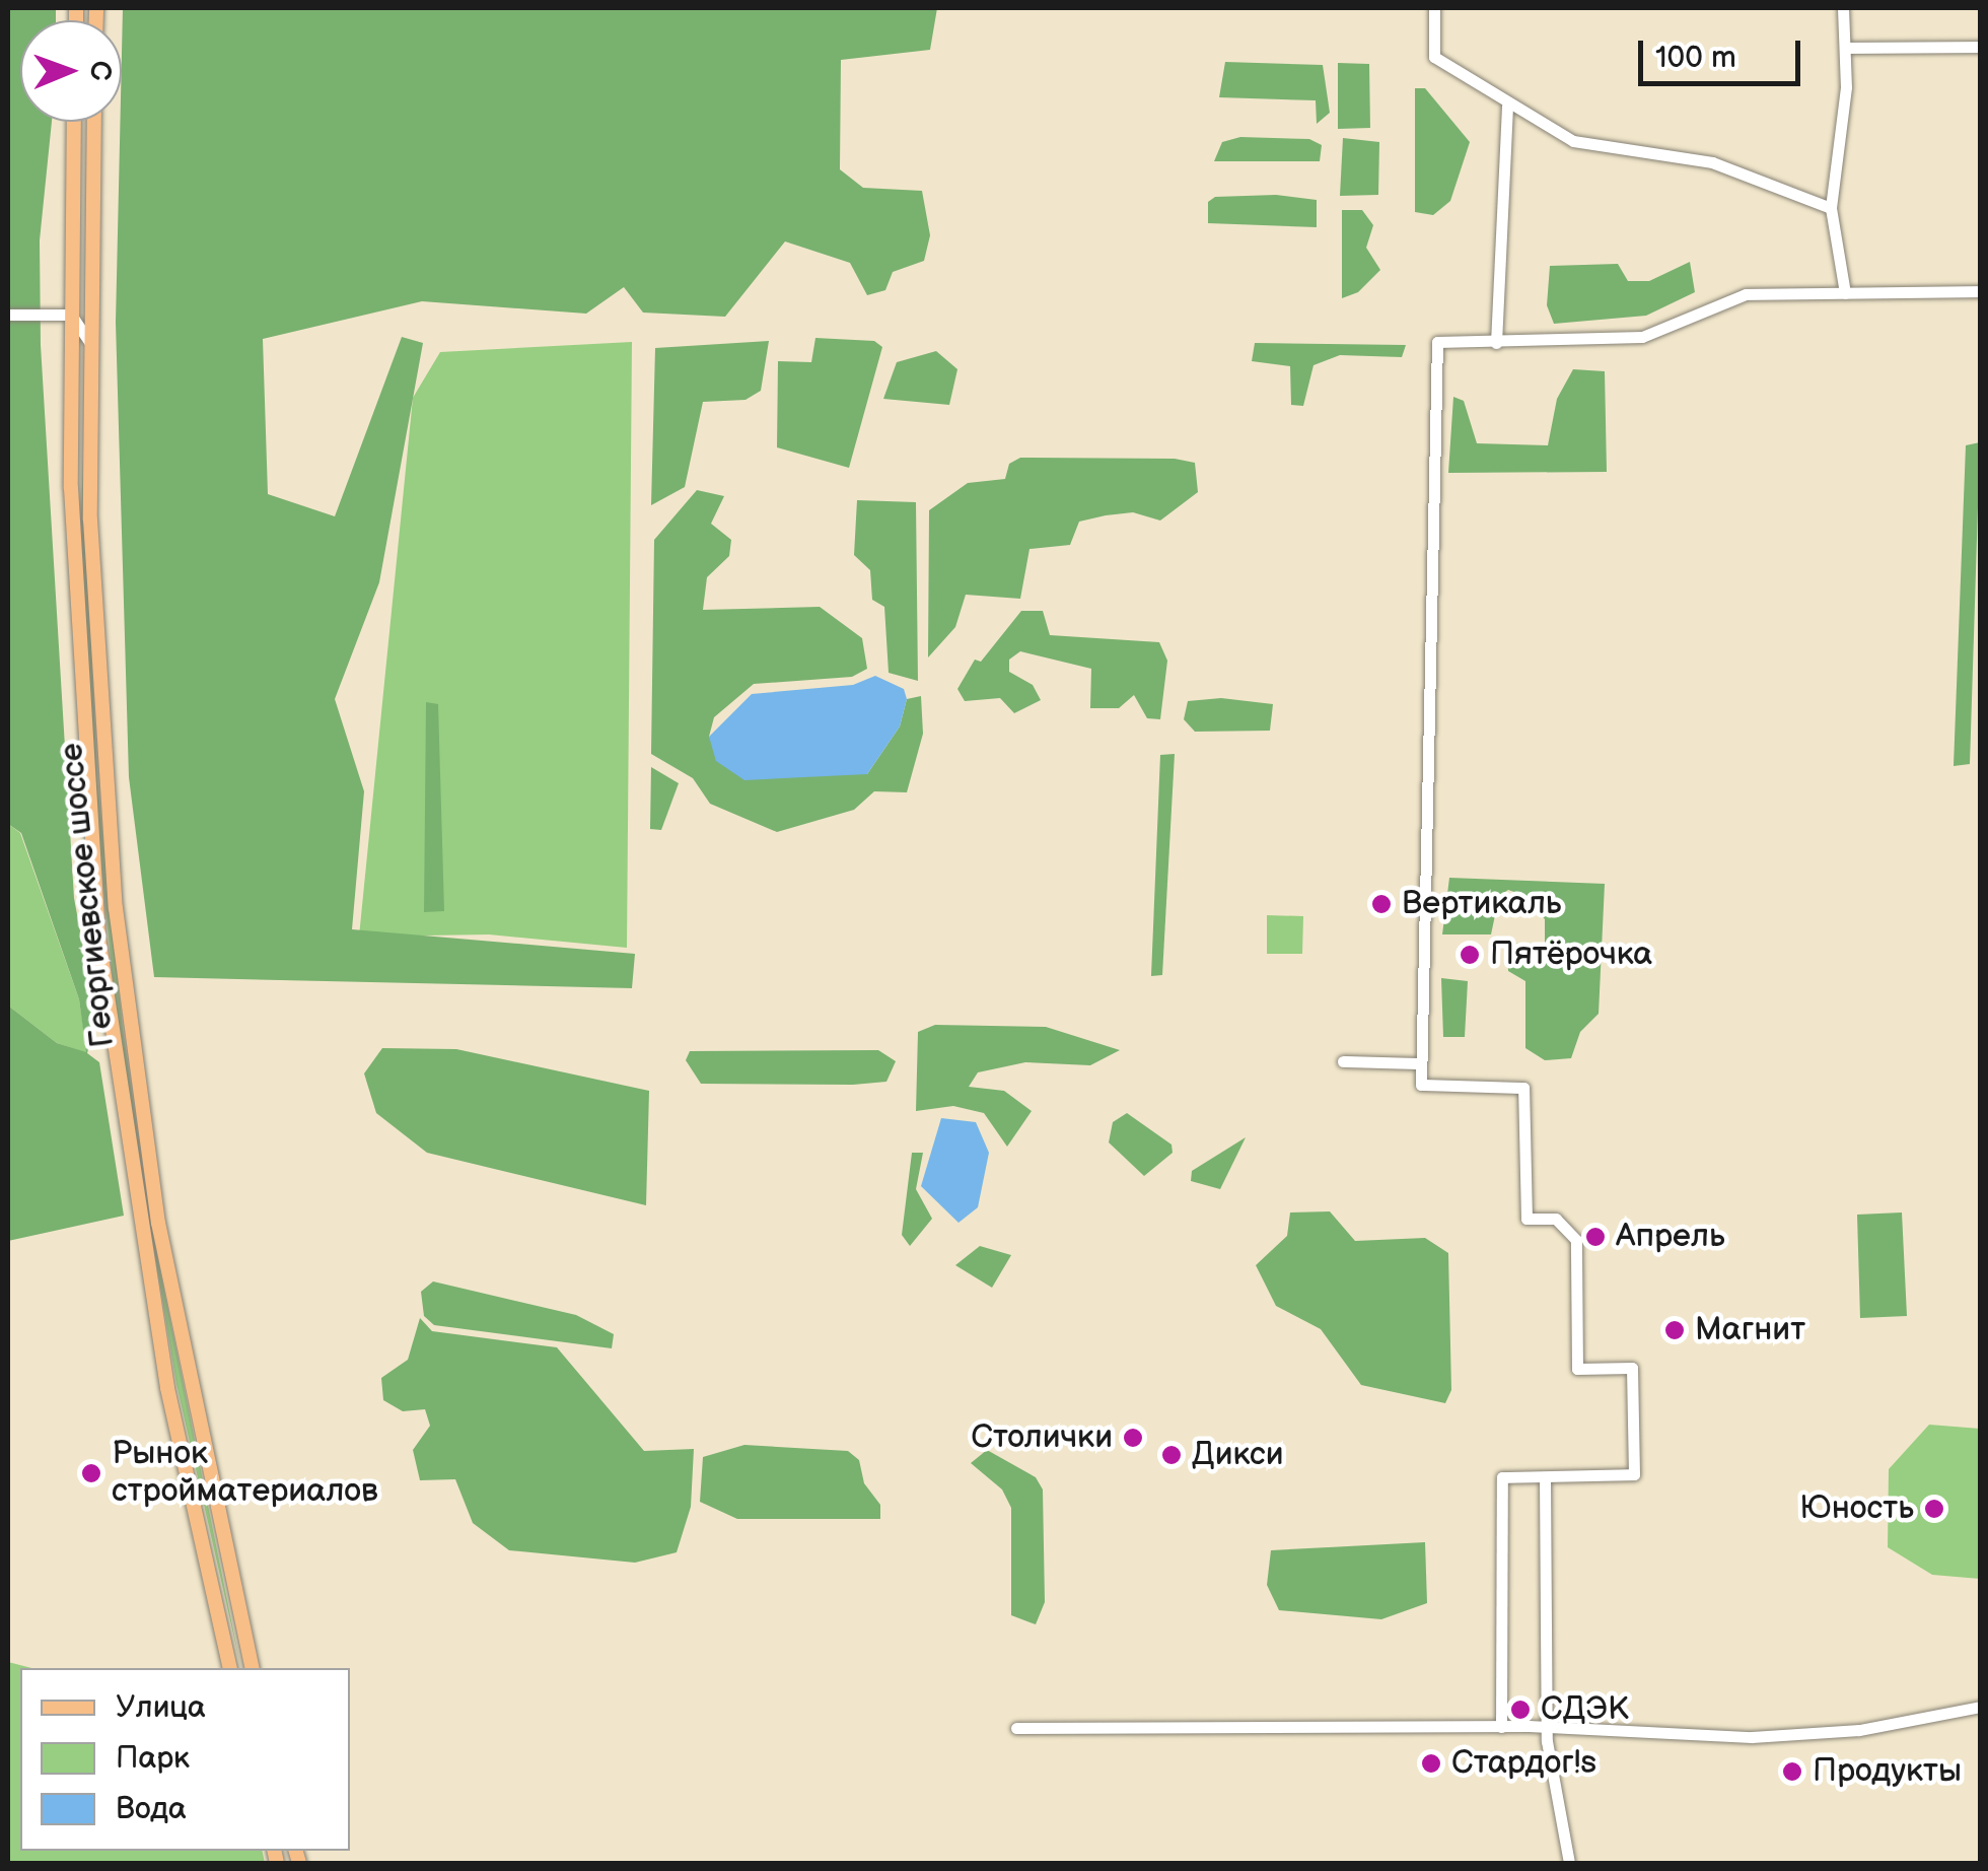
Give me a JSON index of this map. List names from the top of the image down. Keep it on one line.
{"streets":{"main road":["Георгиевское шоссе"]},"places":["Вертикаль","Пятёрочка","Апрель","Магнит","Столички","Дикси","Рынок стройматериалов","Юность","СДЭК","Стардог!s","Продукты"],"legend":["Улица","Парк","Вода"],"scale_bar":"100 m","north":"right"}
